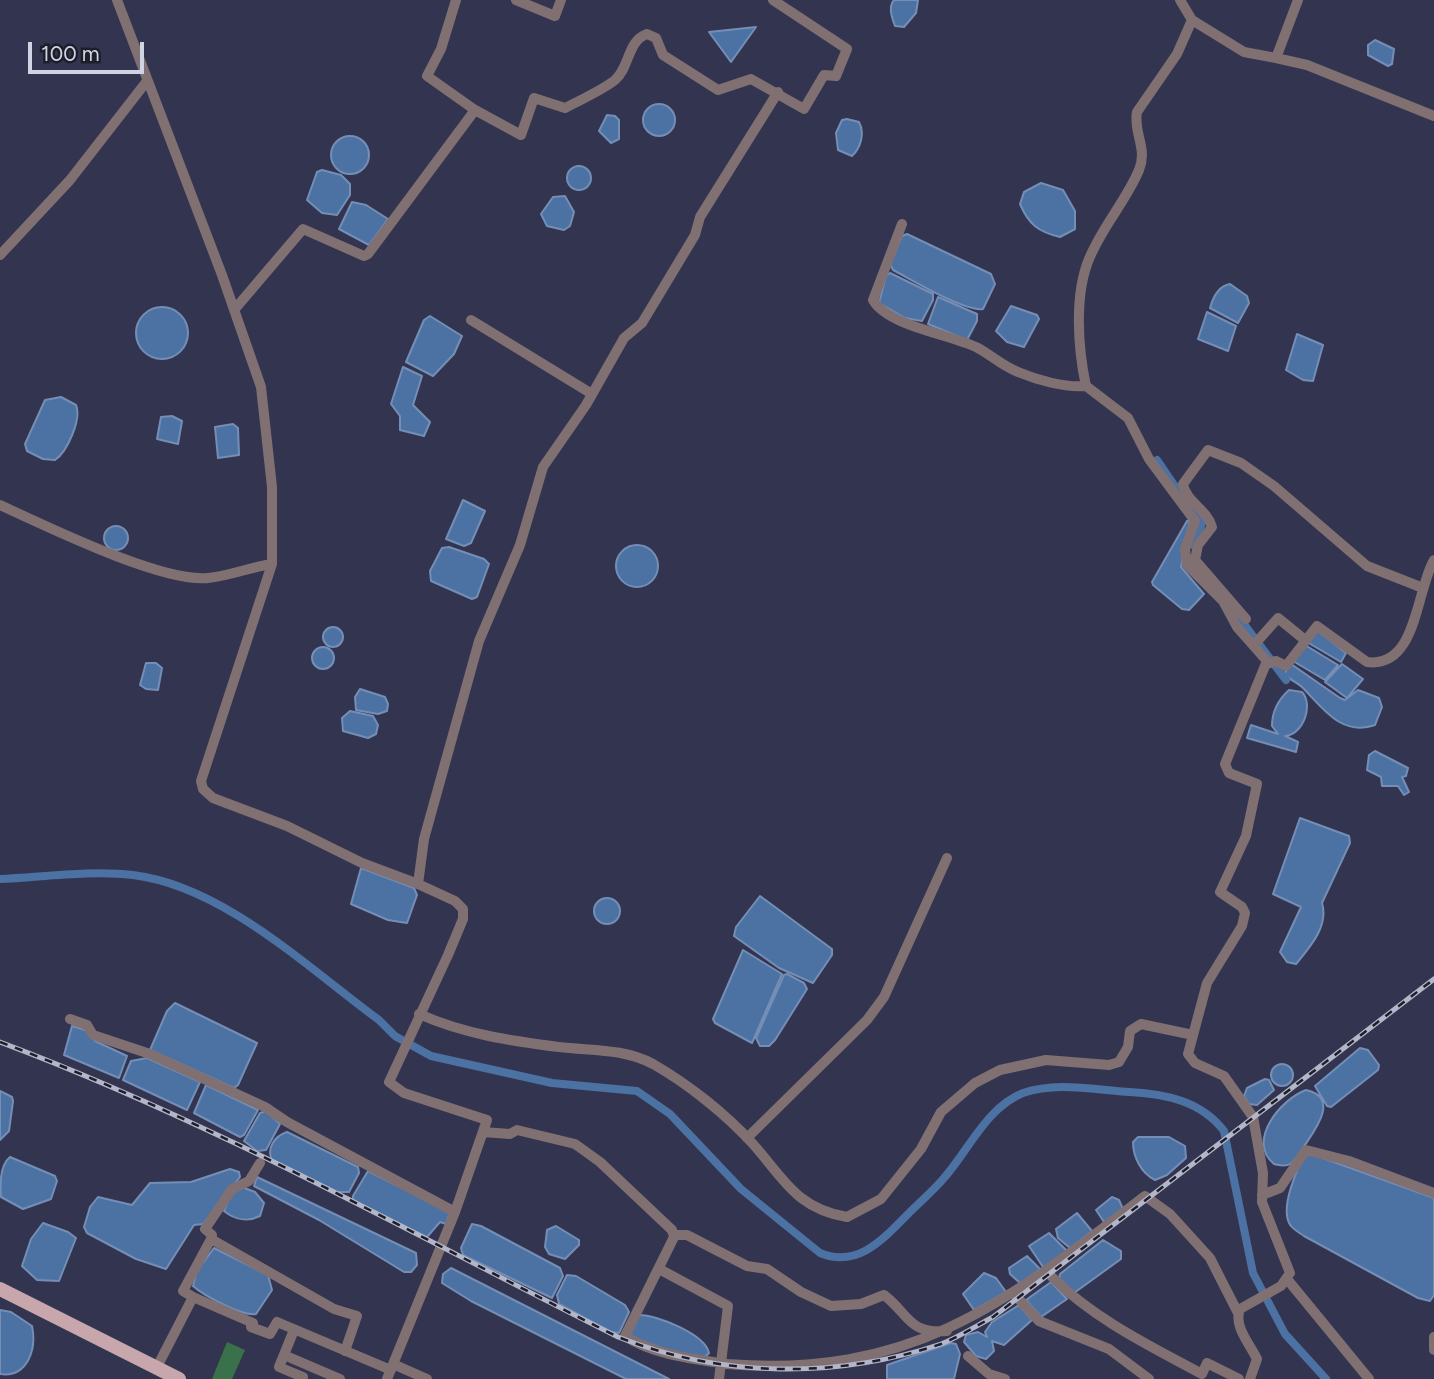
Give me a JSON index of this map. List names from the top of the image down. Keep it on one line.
{"scale_bar":"100 m"}
